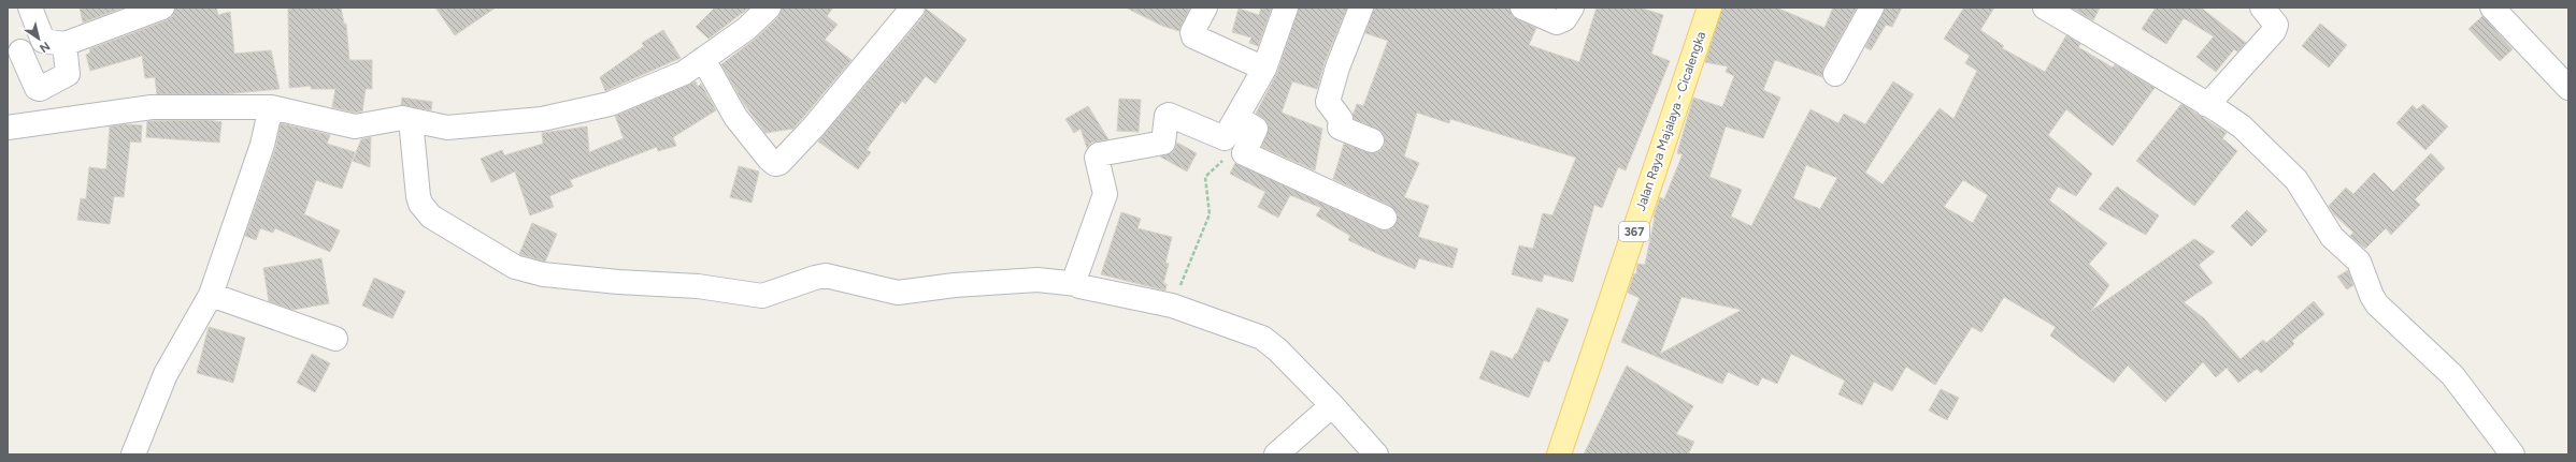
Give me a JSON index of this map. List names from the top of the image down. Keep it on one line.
{"streets":{"main road":["Jalan Raya Majalaya - Cicalengka","367"]},"north":"bottom right"}
